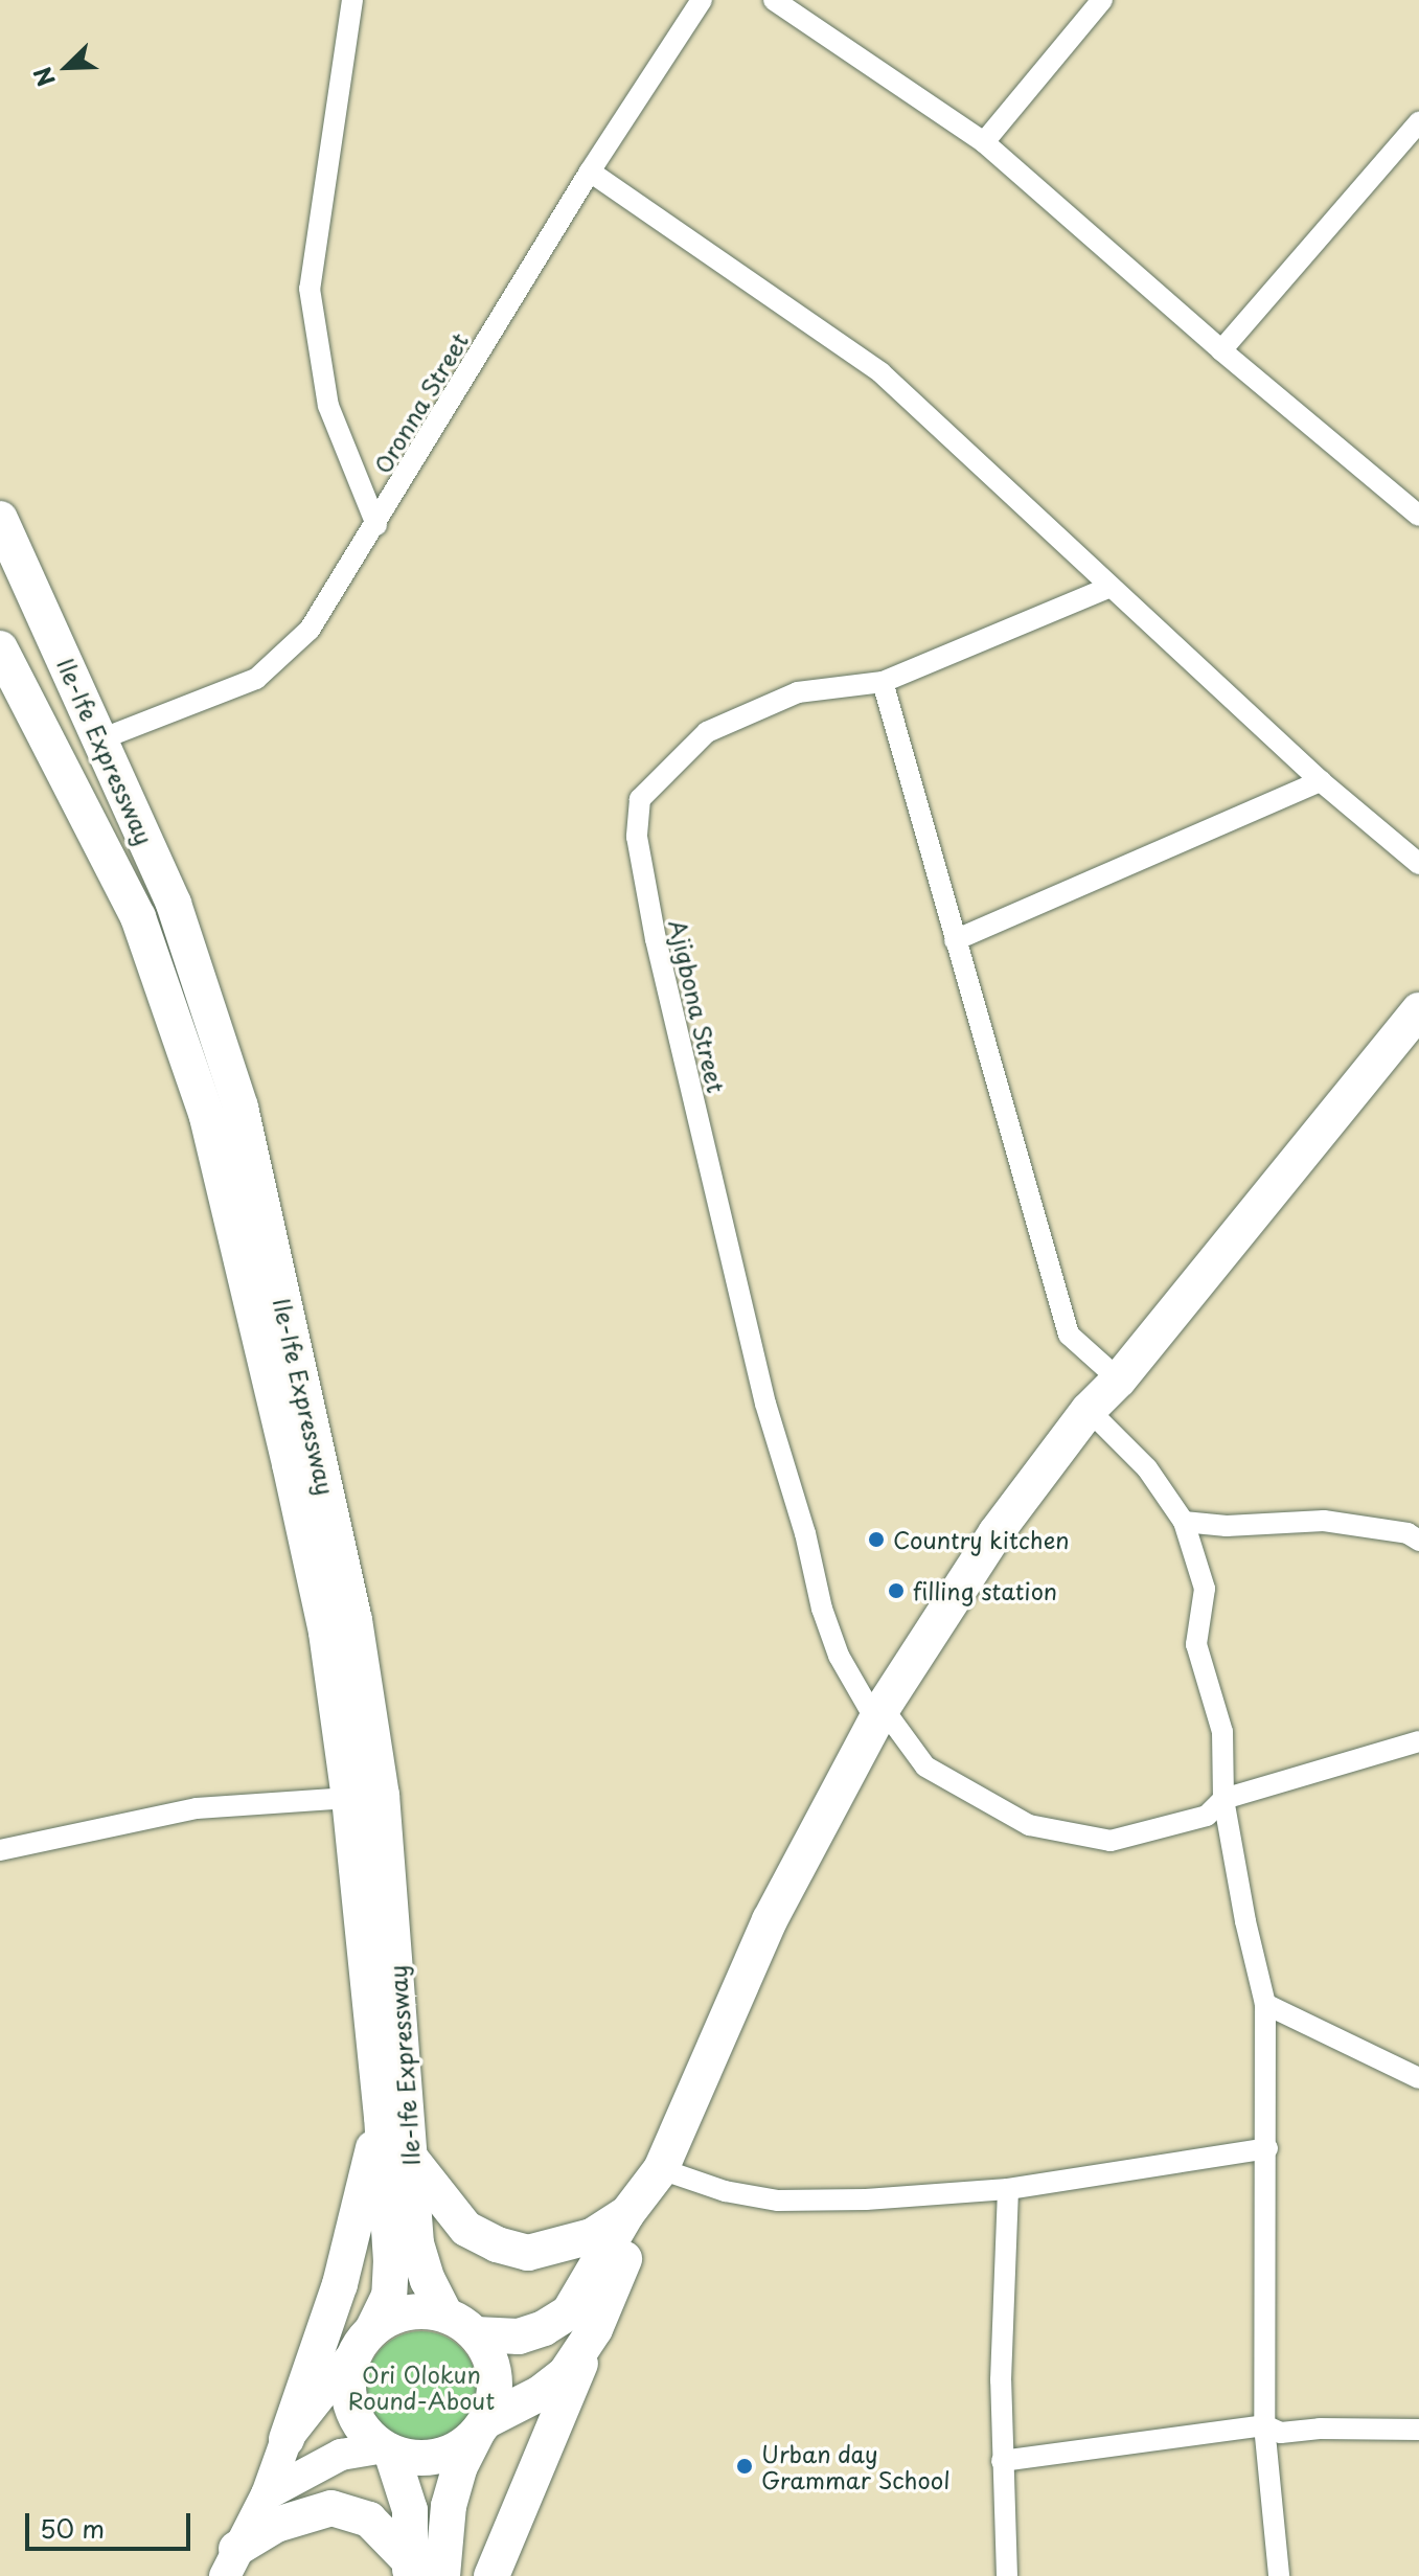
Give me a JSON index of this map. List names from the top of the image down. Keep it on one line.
{"streets":{"main road":["Ile-Ife Expressway"],"street":["Oronna Street","Ajigbona Street"]},"crossings":[["Oronna Street","Ile-Ife Expressway"]],"parks":["Ori Olokun Round-About"],"places":["Country kitchen","filling station","Urban day Grammar School"],"scale_bar":"50 m","north":"bottom left"}
